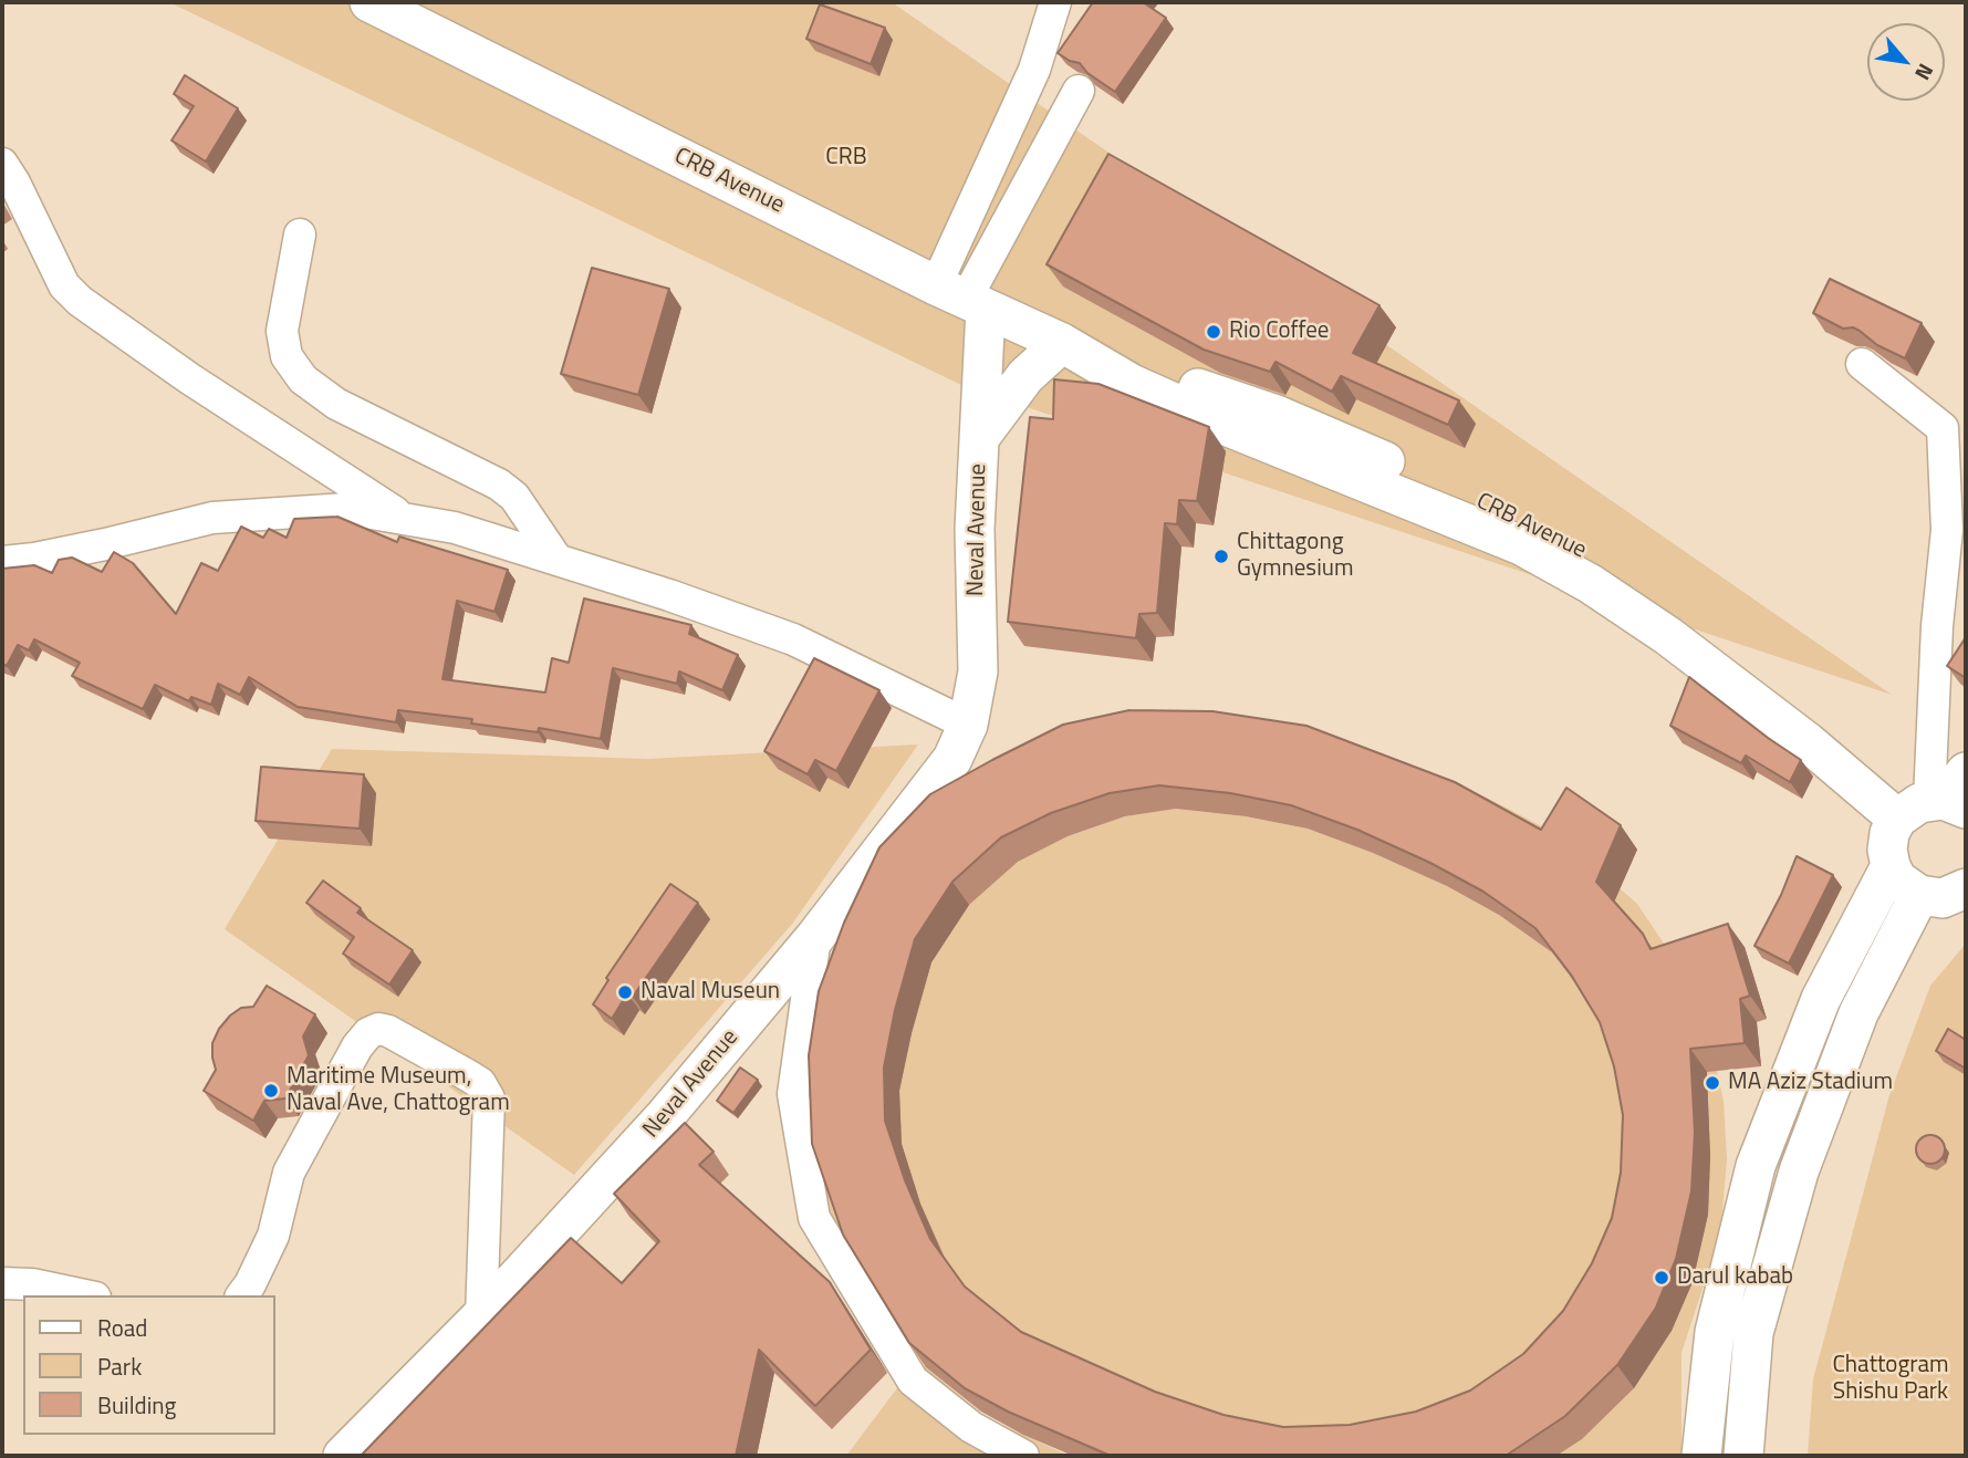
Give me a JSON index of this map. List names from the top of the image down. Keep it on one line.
{"streets":{"main road":["CRB Avenue","Neval Avenue"]},"crossings":[["CRB Avenue","Neval Avenue"]],"parks":["CRB","Chattogram Shishu Park"],"places":["Rio Coffee","Chittagong Gymnesium","Naval Museun","MA Aziz Stadium","Maritime Museum, Naval Ave, Chattogram","Darul kabab"],"legend":["Road","Park","Building"],"north":"bottom right"}
